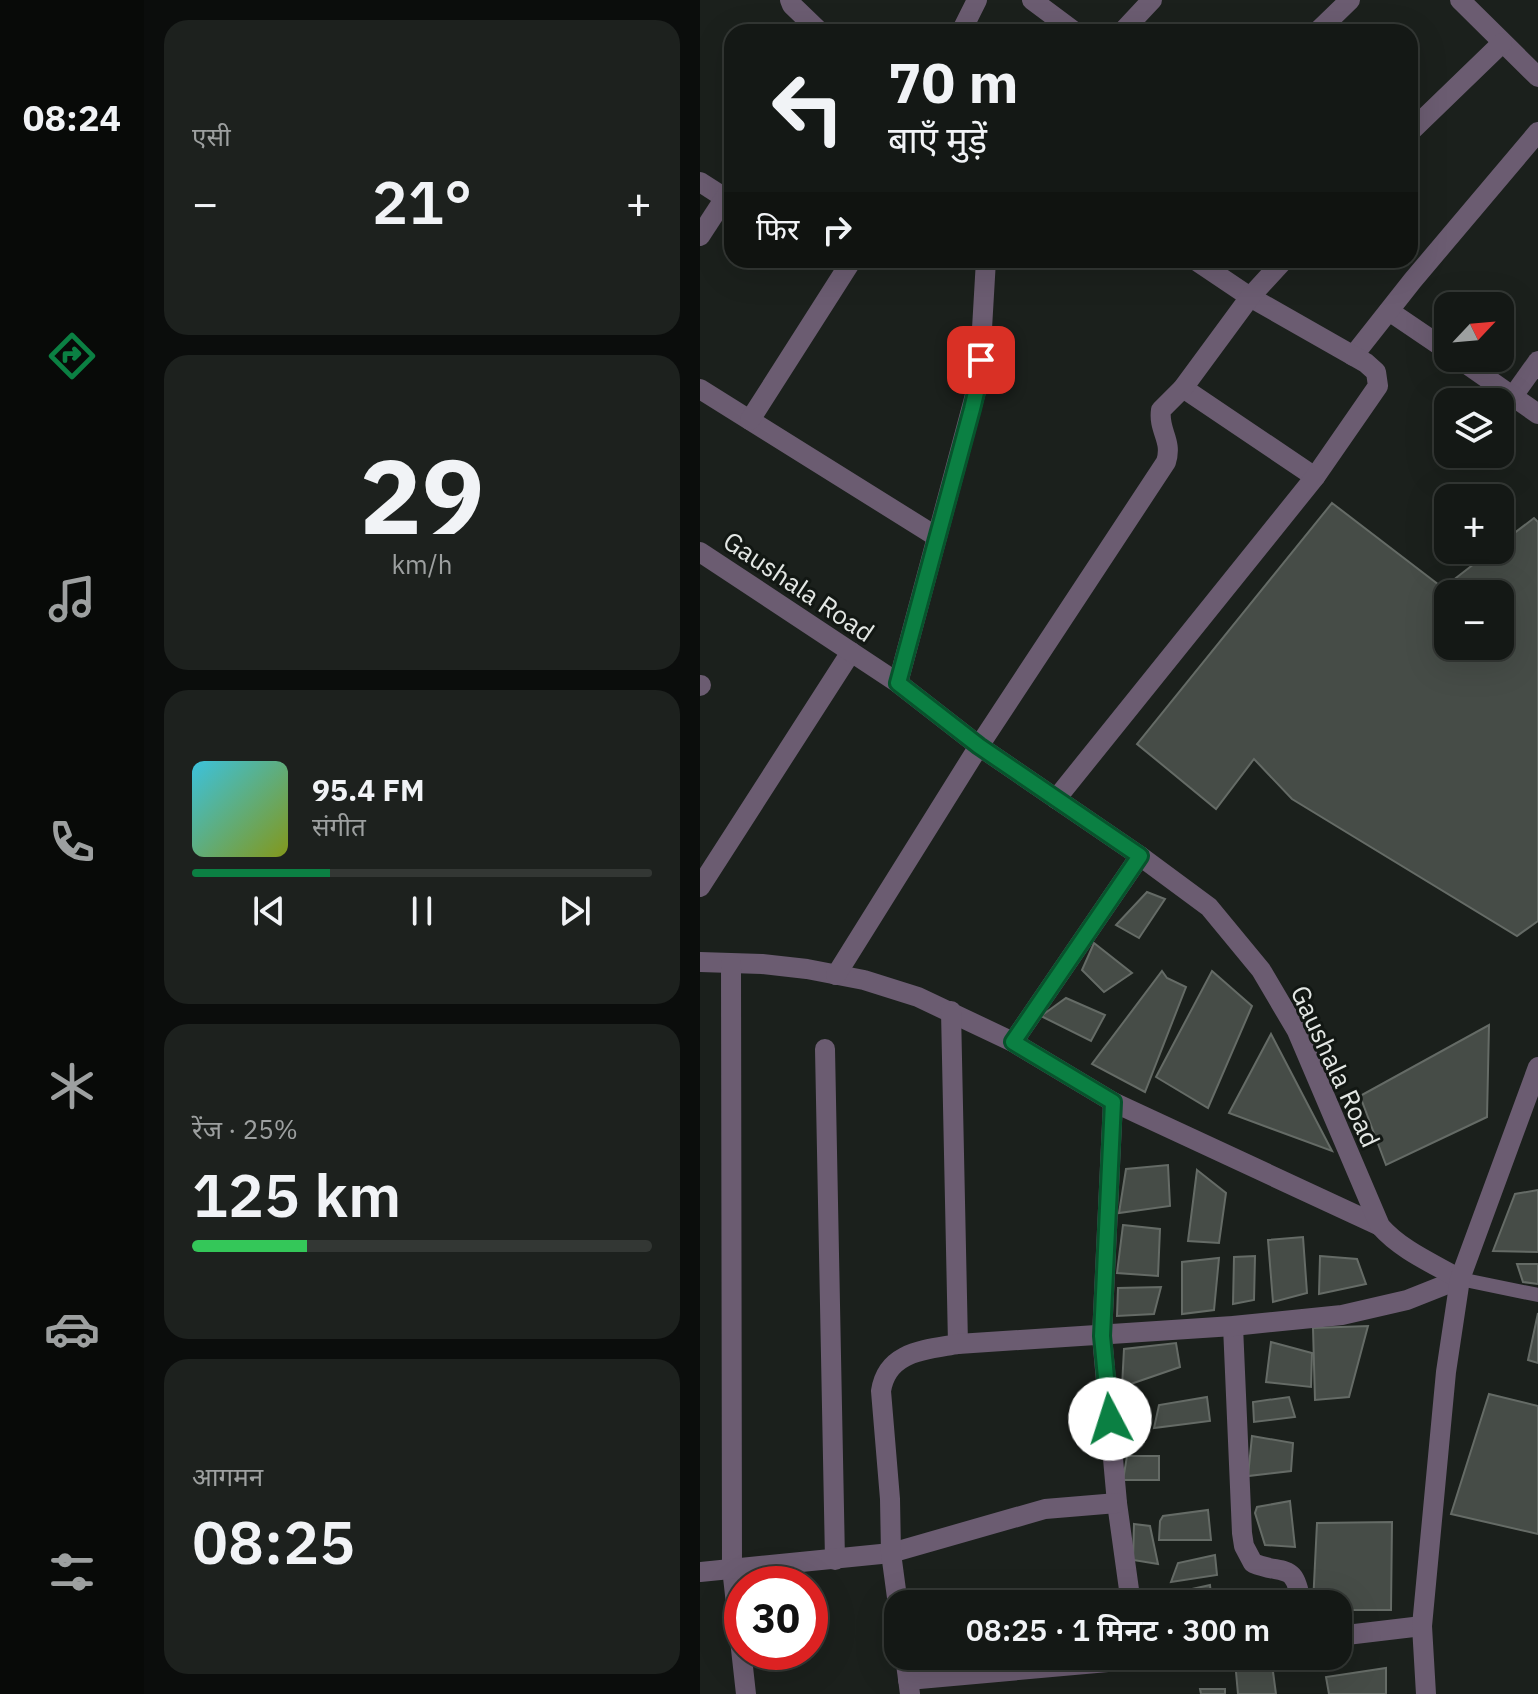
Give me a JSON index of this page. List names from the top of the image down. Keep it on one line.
{"streets":{"street":["Gaushala Road"]},"north":"top right","page":{"tabs":"08:24","tile":["एसी",["29","km/h"],["रेंज · 25%","125 km"],["आगमन","08:25"]],"turn":["70 m","बाएँ मुड़ें"],"heat":["−","21°","+"],"then":"फिर","map_buttons":["+","−"],"song":["95.4 FM","संगीत"],"limit":"30","trip":"08:25 · 1 मिनट · 300 m"}}
